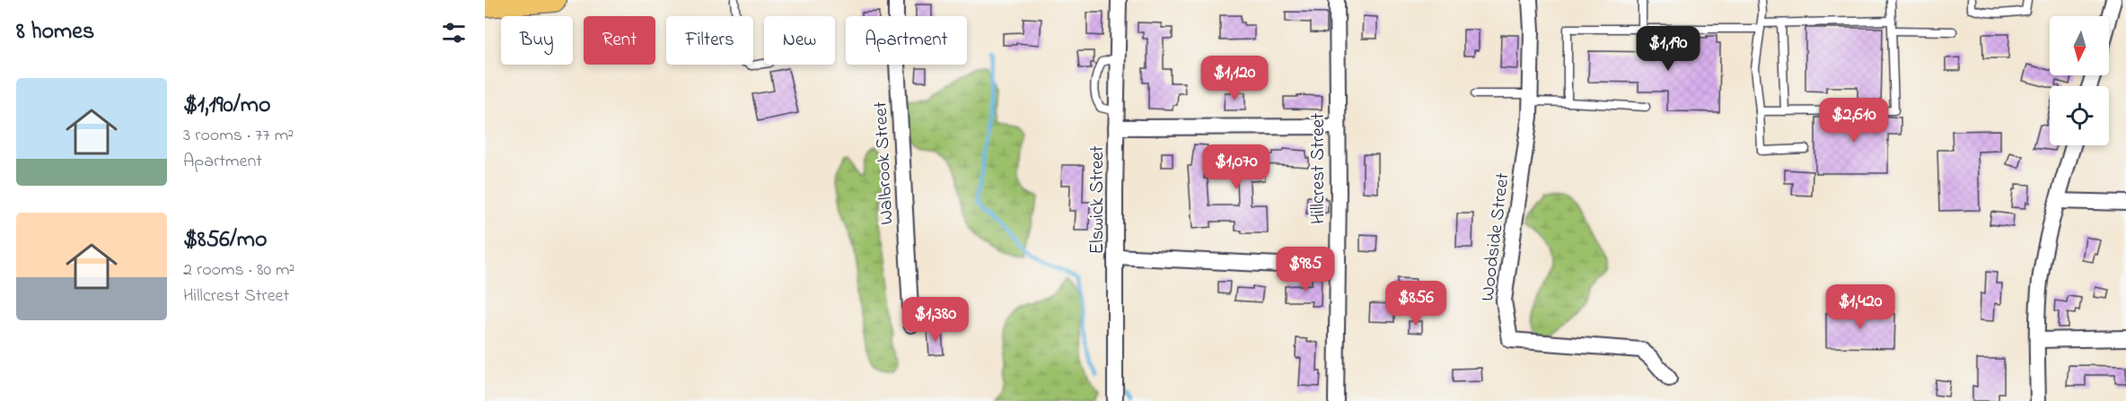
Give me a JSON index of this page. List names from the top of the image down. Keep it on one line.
{"streets":{"street":["Walbrook Street","Hillcrest Street","Elswick Street","Woodside Street"]},"north":"bottom","page":{"heading":"8 homes","chip":["Buy","Rent","Filters","New","Apartment"],"price":["$1,190","$1,120","$2,610","$1,070","$985","$856","$1,420","$1,380"],"list":[{"name":"$1,190/mo","note":"3 rooms · 77 m² · Apartment"},{"name":"$856/mo","note":"2 rooms · 80 m² · Hillcrest Street"}]}}
